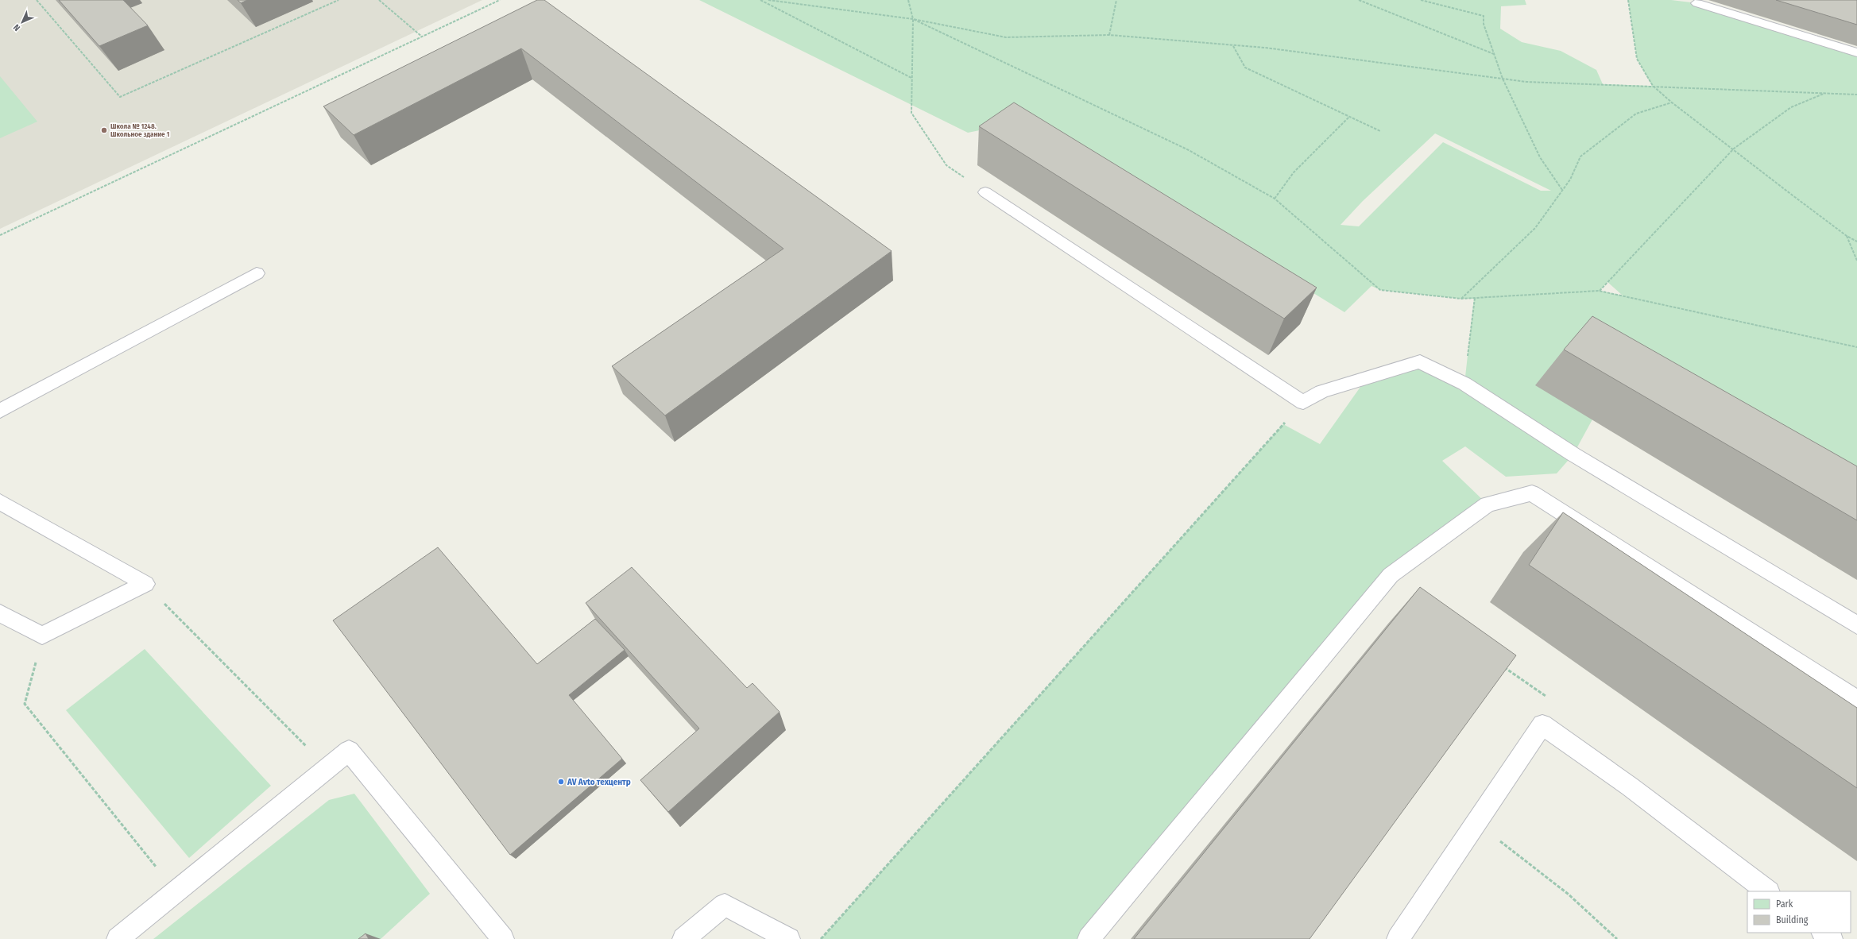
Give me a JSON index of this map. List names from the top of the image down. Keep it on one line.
{"places":["Школа № 1248. Школьное здание 1","AV Avto техцентр"],"legend":["Park","Building"],"north":"bottom left"}
